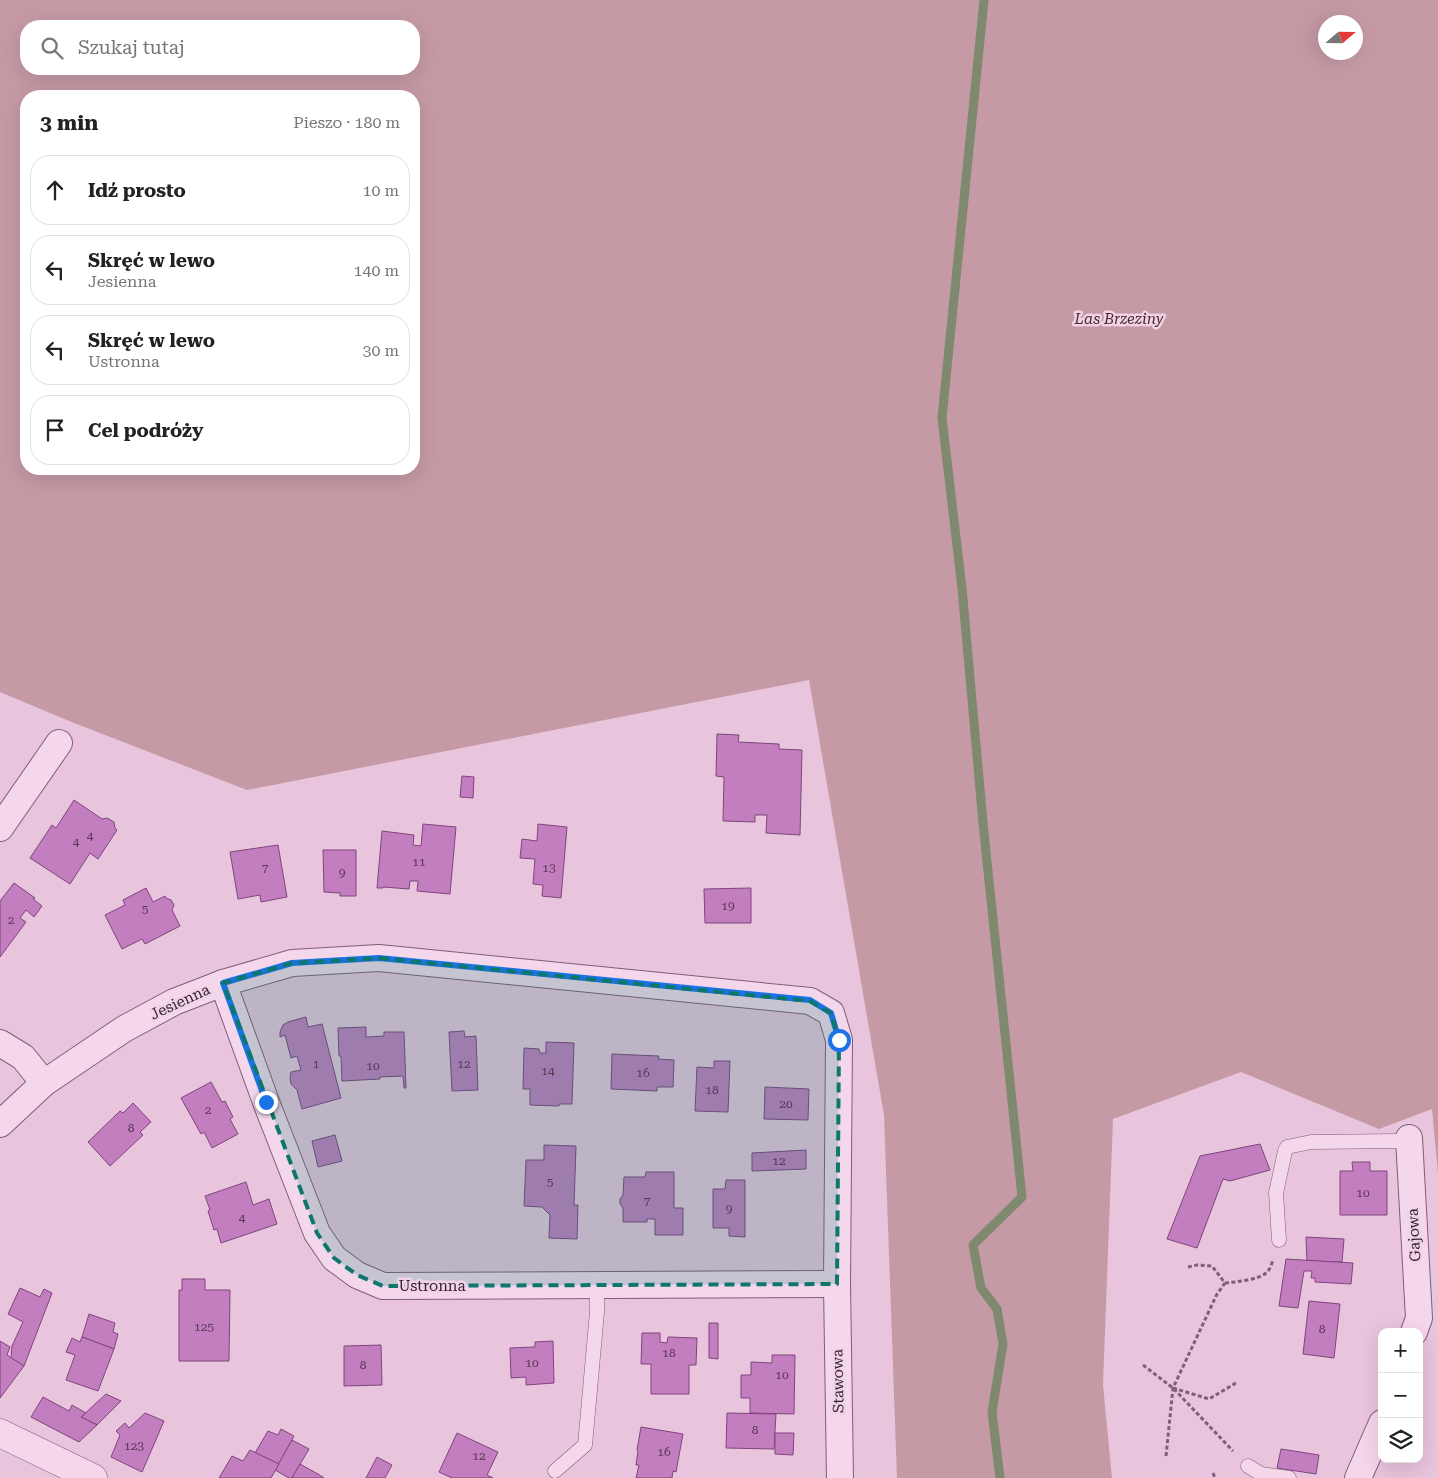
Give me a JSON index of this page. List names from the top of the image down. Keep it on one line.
{"streets":{"street":["Jesienna","Gajowa","Ustronna","Stawowa"]},"crossings":[["Jesienna","Ustronna"],["Jesienna","Stawowa"],["Ustronna","Stawowa"]],"parks":["Las Brzeziny"],"house_numbers":["4","4","11","7","13","9","19","5","2","1","12","10","14","16","18","20","2","8","12","5","10","7","9","4","125","8","18","10","8","10","8","123","16","12"],"north":"right","page":{"search":"Szukaj tutaj","heading":["3 min","Pieszo · 180 m"],"list":[["Idź prosto","10 m"],["Skręć w lewo","Jesienna","140 m"],["Skręć w lewo","Ustronna","30 m"],"Cel podróży"],"map_buttons":["+","−"]}}
